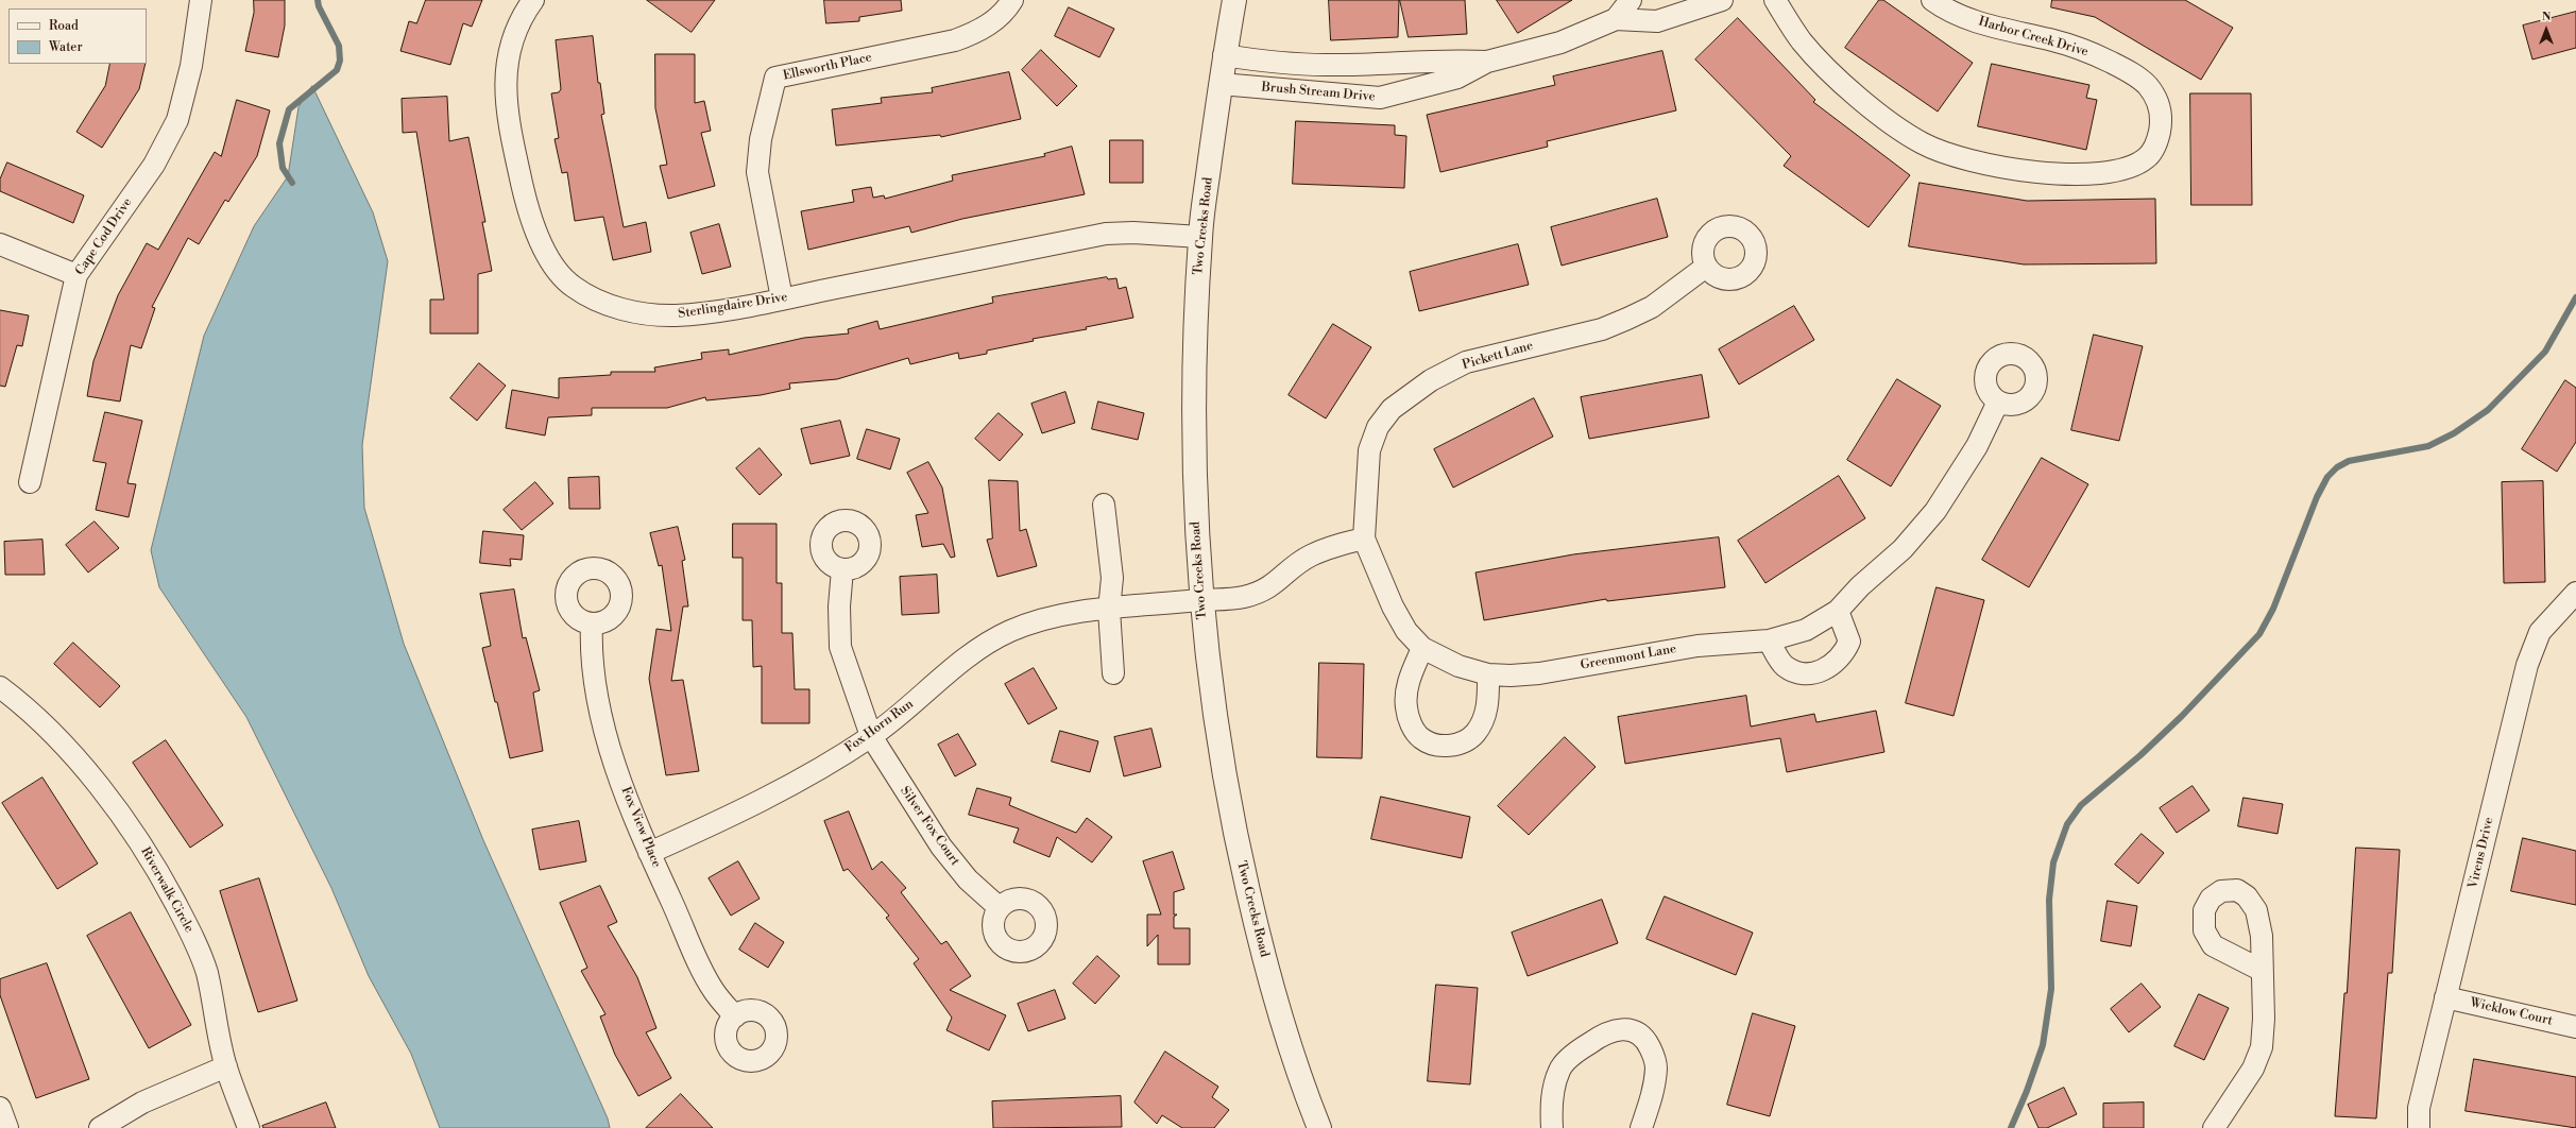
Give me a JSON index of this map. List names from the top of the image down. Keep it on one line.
{"streets":{"street":["Harbor Creek Drive","Ellsworth Place","Brush Stream Drive","Two Creeks Road","Cape Cod Drive","Sterlingdaire Drive","Pickett Lane","Greenmont Lane","Fox Horn Run","Silver Fox Court","Fox View Place","Virens Drive","Riverwalk Circle","Wicklow Court"]},"crossings":[["Ellsworth Place","Sterlingdaire Drive"],["Brush Stream Drive","Two Creeks Road"],["Two Creeks Road","Sterlingdaire Drive"],["Two Creeks Road","Fox Horn Run"],["Pickett Lane","Greenmont Lane"],["Fox Horn Run","Silver Fox Court"],["Fox Horn Run","Fox View Place"],["Virens Drive","Wicklow Court"]],"legend":["Road","Water"],"north":"top"}
